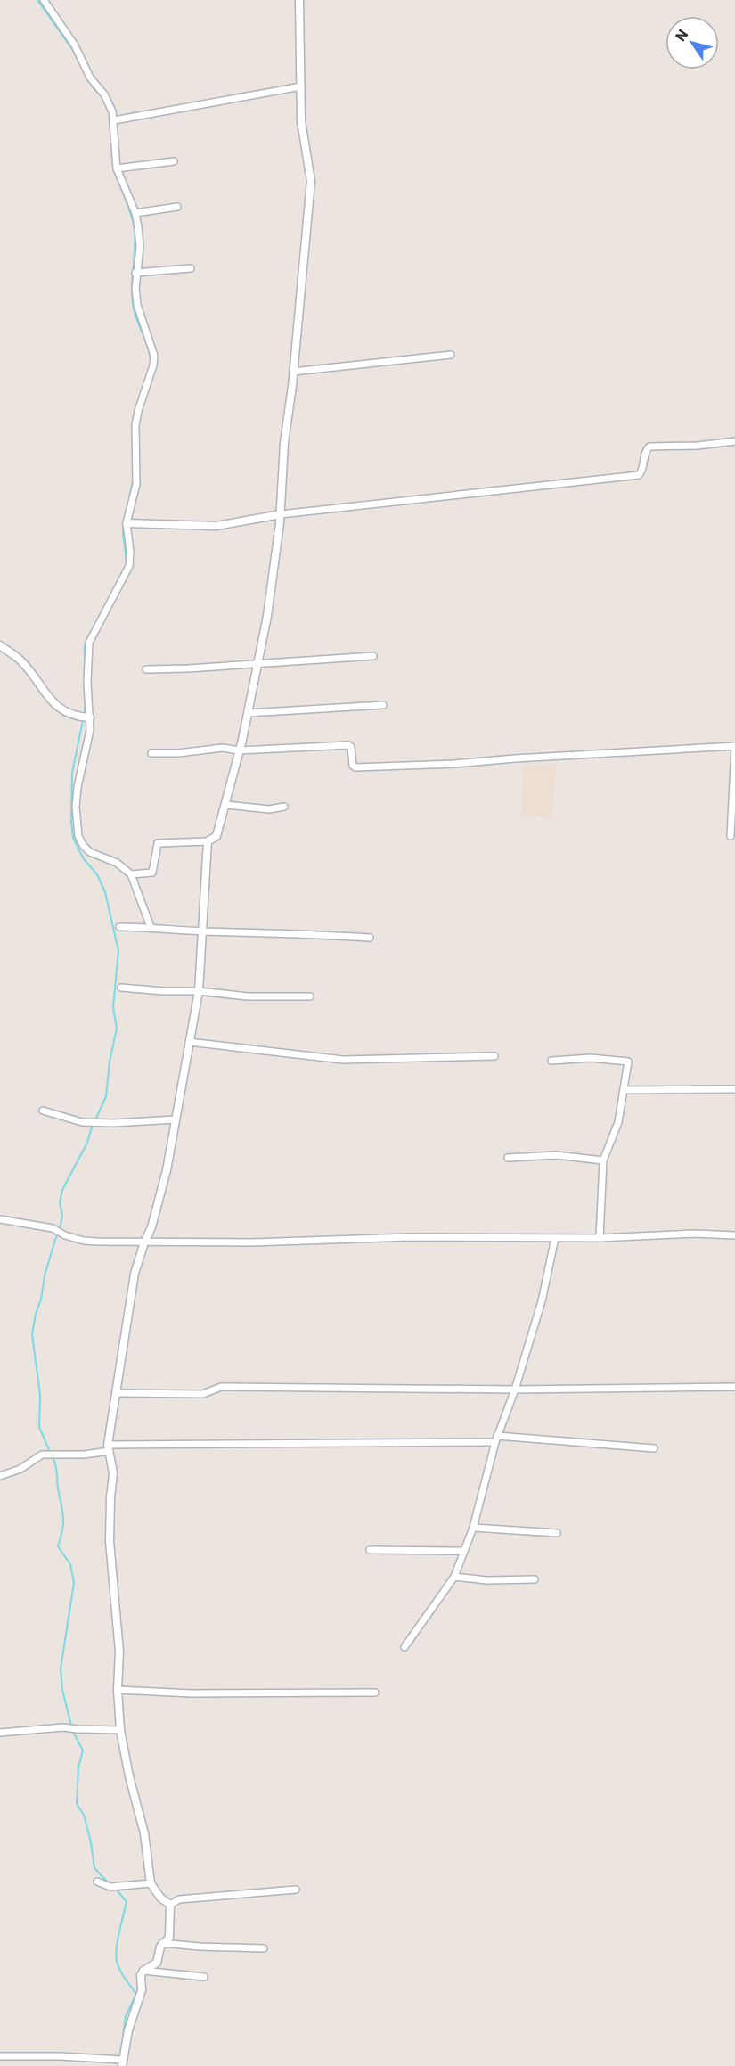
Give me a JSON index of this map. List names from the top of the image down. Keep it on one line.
{"north":"top left"}
